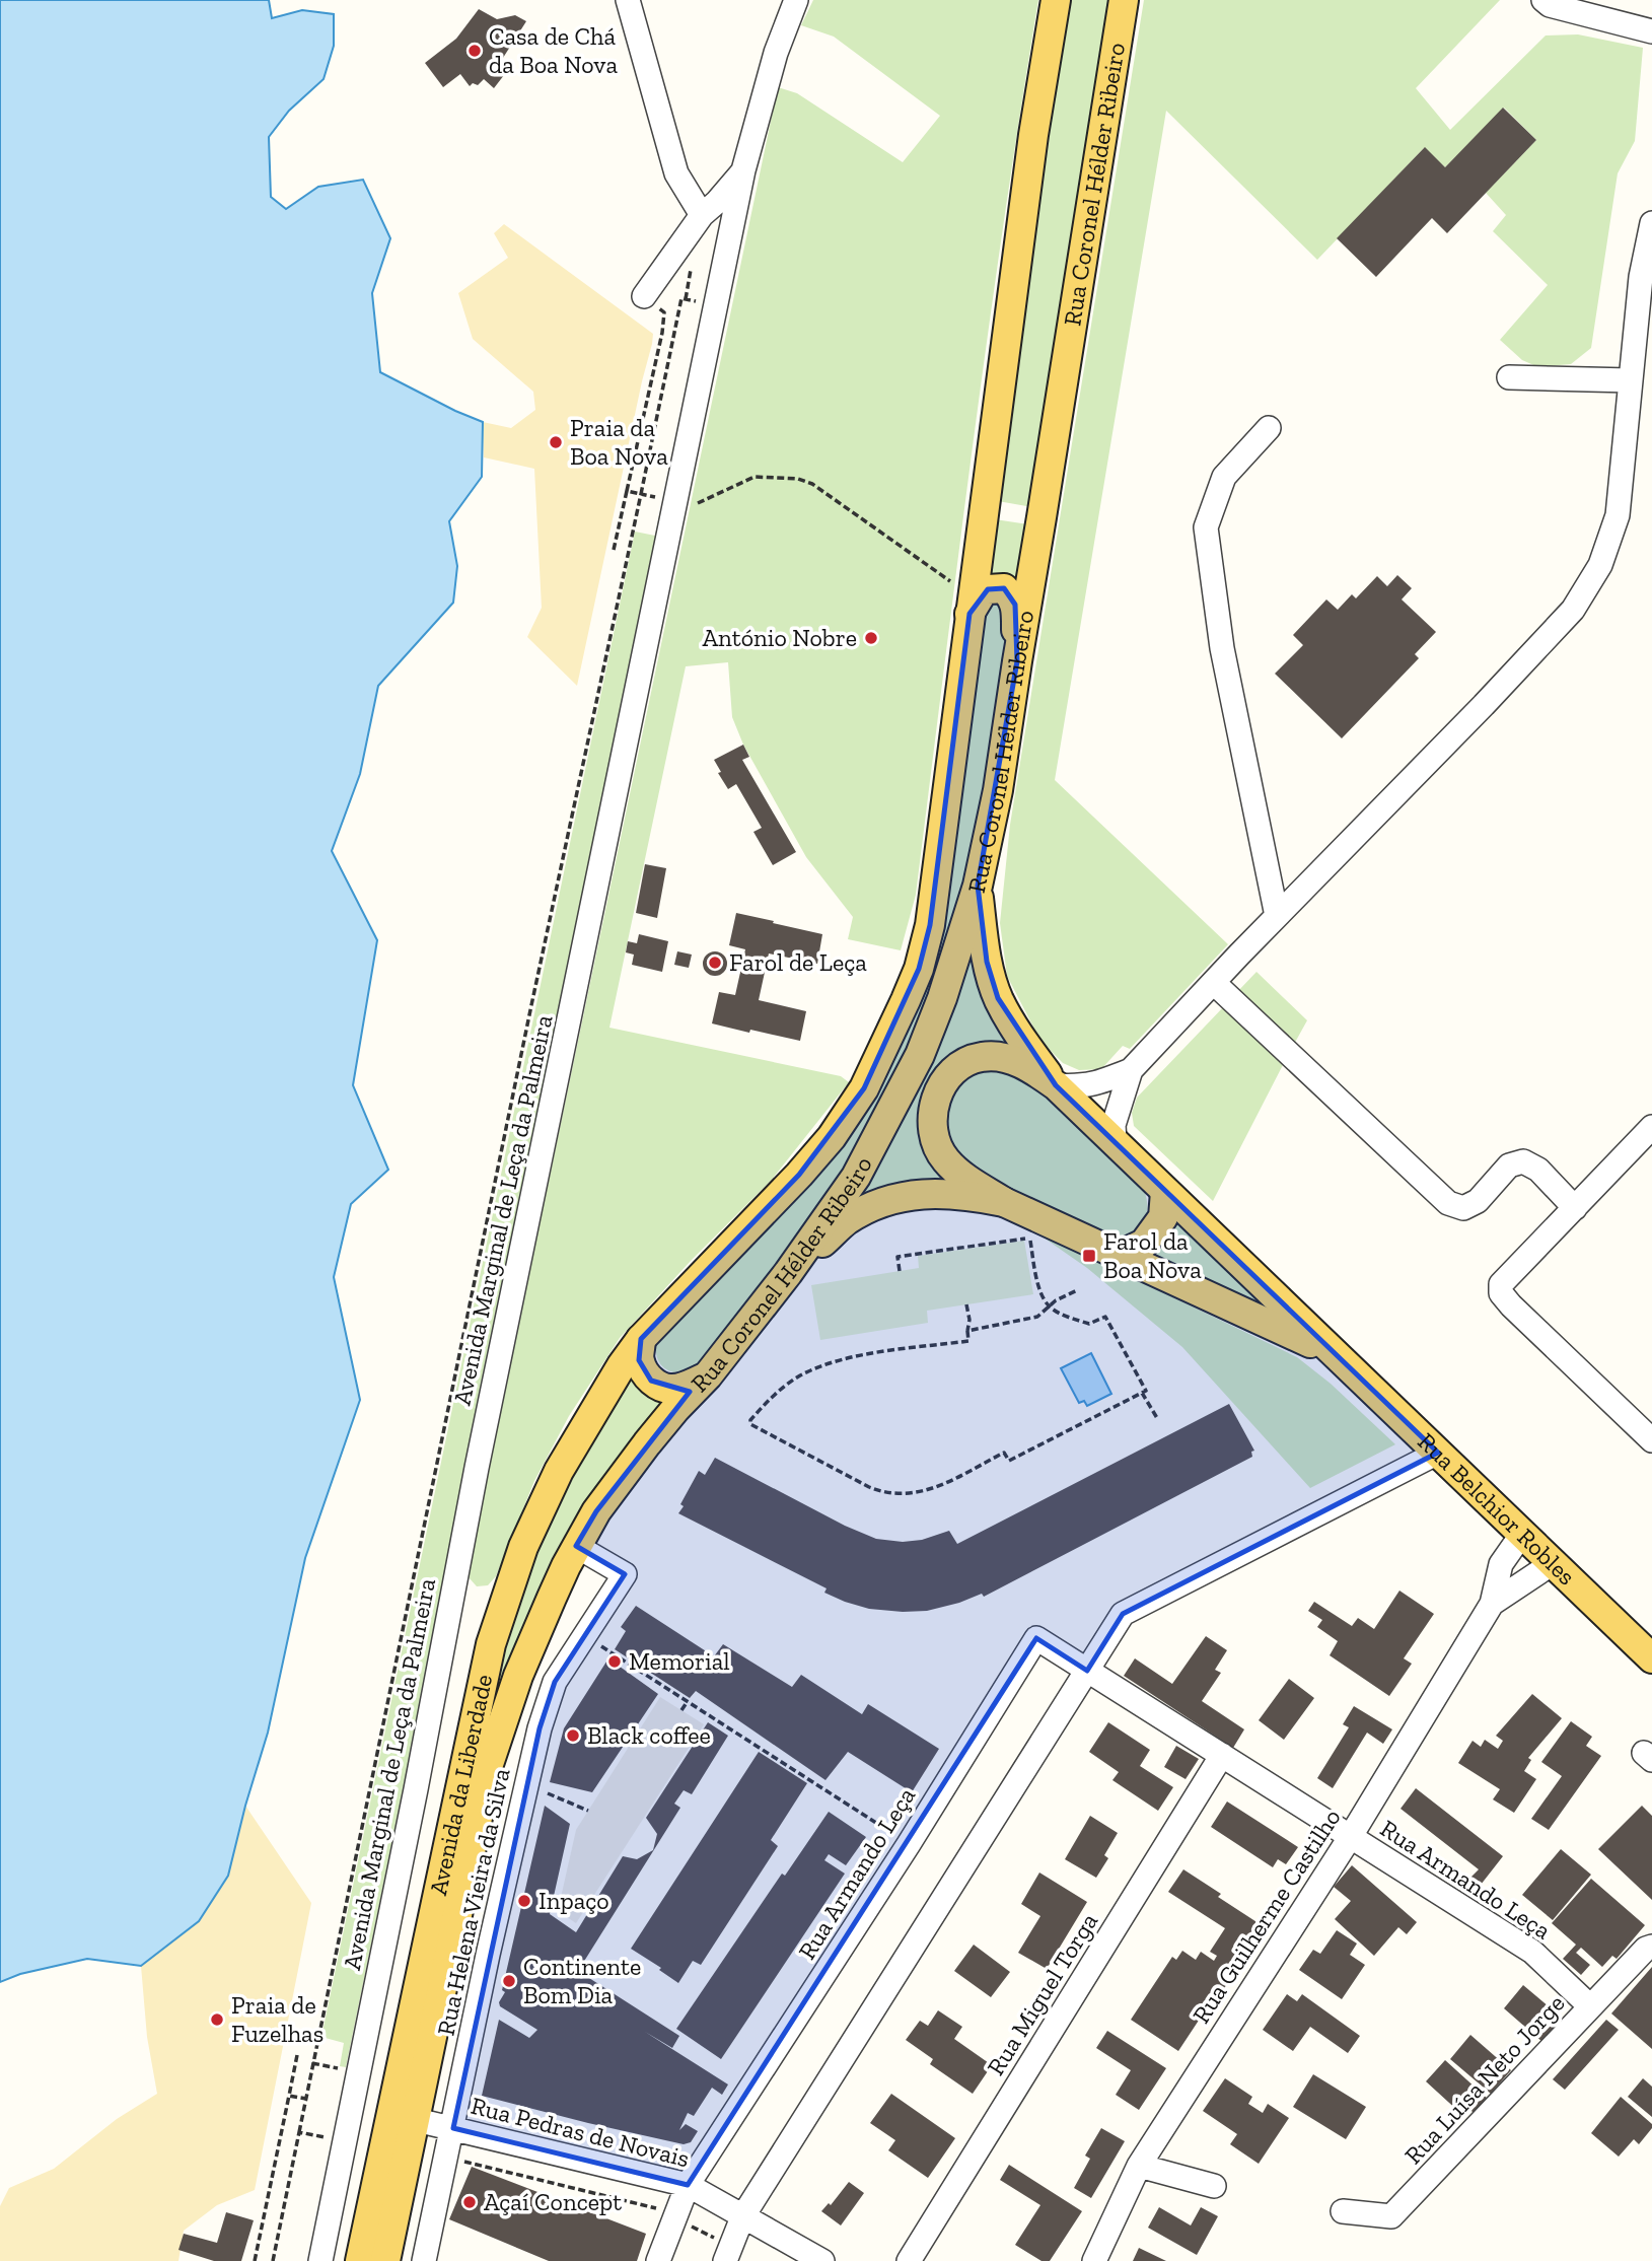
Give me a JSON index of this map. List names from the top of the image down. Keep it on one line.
{"streets":{"main road":["Rua Coronel Hélder Ribeiro","Rua Belchior Robles","Avenida da Liberdade"],"street":["Avenida Marginal de Leça da Palmeira","Rua Armando Leça","Rua Helena Vieira da Silva","Rua Guilherme Castilho","Rua Miguel Torga","Rua Luísa Neto Jorge","Rua Pedras de Novais"]},"crossings":[["Rua Coronel Hélder Ribeiro","Rua Belchior Robles"],["Rua Coronel Hélder Ribeiro","Avenida da Liberdade"],["Rua Belchior Robles","Rua Guilherme Castilho"],["Avenida da Liberdade","Rua Helena Vieira da Silva"],["Avenida da Liberdade","Rua Pedras de Novais"],["Rua Armando Leça","Rua Guilherme Castilho"],["Rua Armando Leça","Rua Miguel Torga"],["Rua Armando Leça","Rua Luísa Neto Jorge"],["Rua Armando Leça","Rua Pedras de Novais"],["Rua Helena Vieira da Silva","Rua Pedras de Novais"]],"places":{"other":["Casa de Chá da Boa Nova","Praia da Boa Nova","António Nobre","Farol de Leça","Memorial","Black coffee","Inpaço","Continente Bom Dia","Praia de Fuzelhas","Açaí Concept"],"transit":["Farol da Boa Nova"]}}
